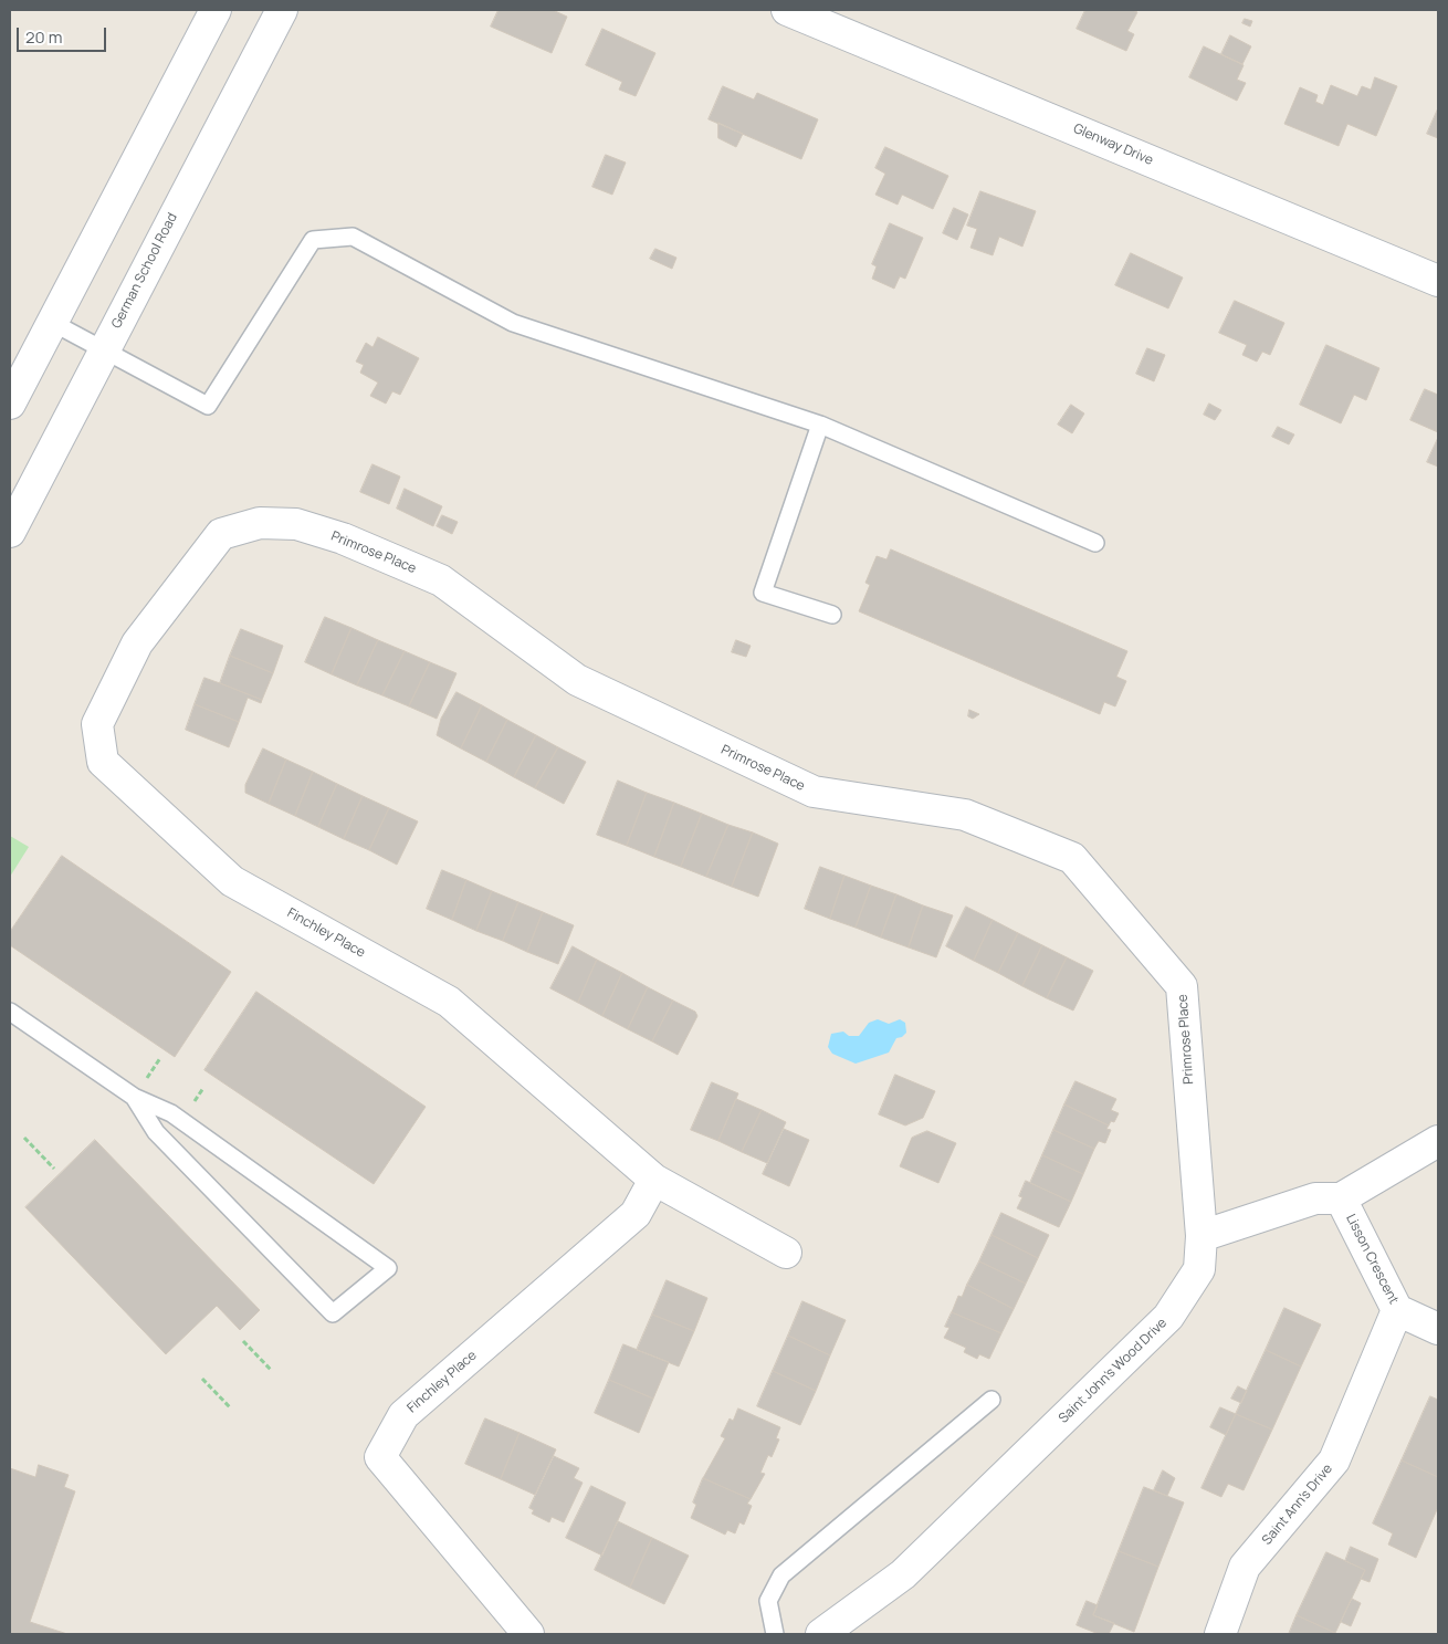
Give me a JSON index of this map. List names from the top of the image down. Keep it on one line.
{"streets":{"street":["Glenway Drive","German School Road","Primrose Place","Finchley Place","Lisson Crescent","Saint John's Wood Drive","Saint Ann's Drive"]},"crossings":[["Primrose Place","Finchley Place"],["Primrose Place","Saint John's Wood Drive"],["Lisson Crescent","Saint Ann's Drive"]],"scale_bar":"20 m"}
